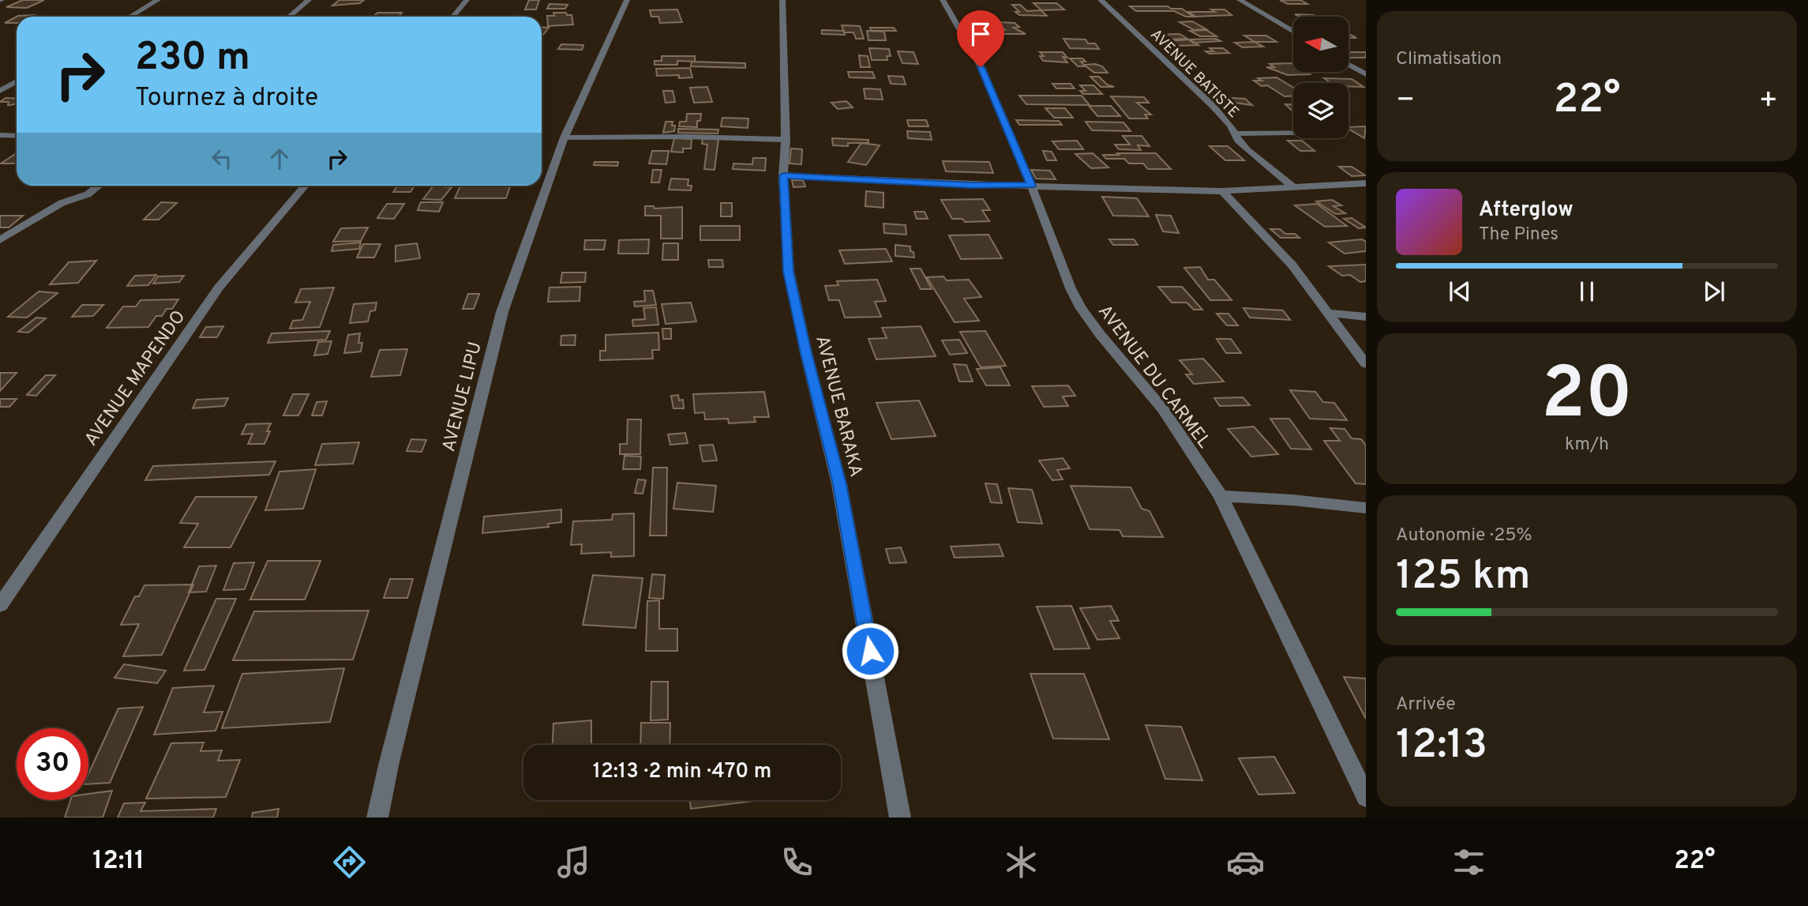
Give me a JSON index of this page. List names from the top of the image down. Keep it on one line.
{"streets":{"street":["AVENUE BATISTE","AVENUE DU CARMEL","AVENUE MAPENDO","AVENUE LIPU","AVENUE BARAKA"]},"north":"left","page":{"tile":["Climatisation",["20","km/h"],["Autonomie · 25%","125 km"],["Arrivée","12:13"]],"turn":["230 m","Tournez à droite"],"heat":["−","22°","+"],"song":["Afterglow","The Pines"],"limit":"30","trip":"12:13 · 2 min · 470 m","tabs":["12:11","22°"]}}
